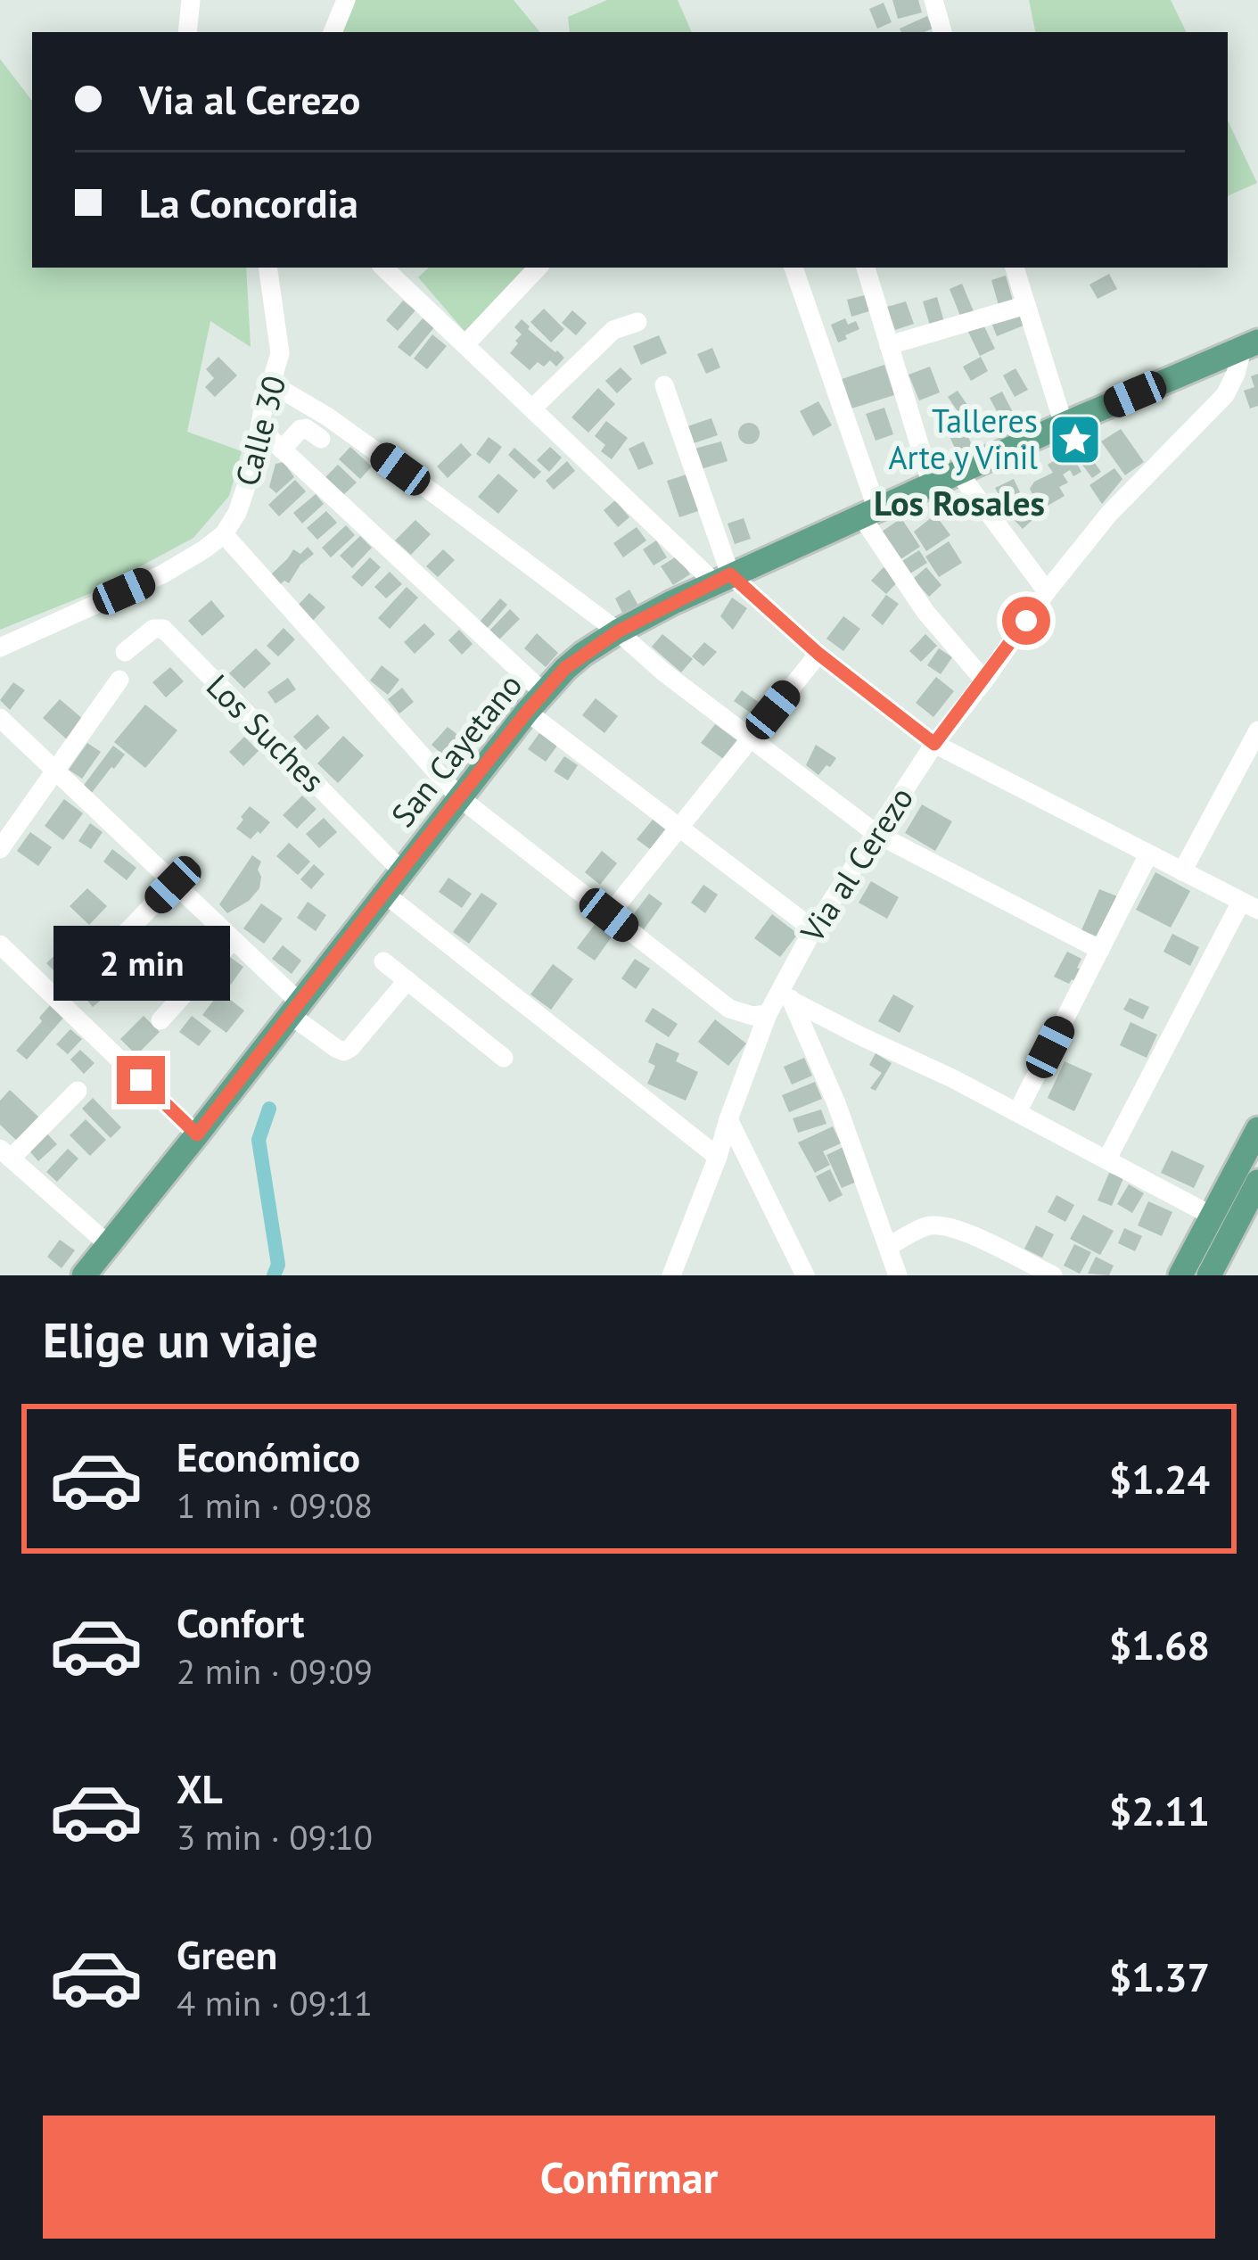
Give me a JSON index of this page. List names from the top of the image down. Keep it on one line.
{"streets":{"main road":["San Cayetano"],"street":["Calle 30","Los Suches","Via al Cerezo"]},"crossings":[["Los Suches","San Cayetano"],["San Cayetano","Via al Cerezo"]],"districts":["Los Rosales"],"places":{"place":["Talleres Arte y Vinil"]},"page":{"banner":["Via al Cerezo","La Concordia"],"bubble":"2 min","heading":"Elige un viaje","list":[{"name":"Económico","note":"1 min · 09:08","value":"$1.24"},{"name":"Confort","note":"2 min · 09:09","value":"$1.68"},{"name":"XL","note":"3 min · 09:10","value":"$2.11"},{"name":"Green","note":"4 min · 09:11","value":"$1.37"}],"buttons":"Confirmar"}}
